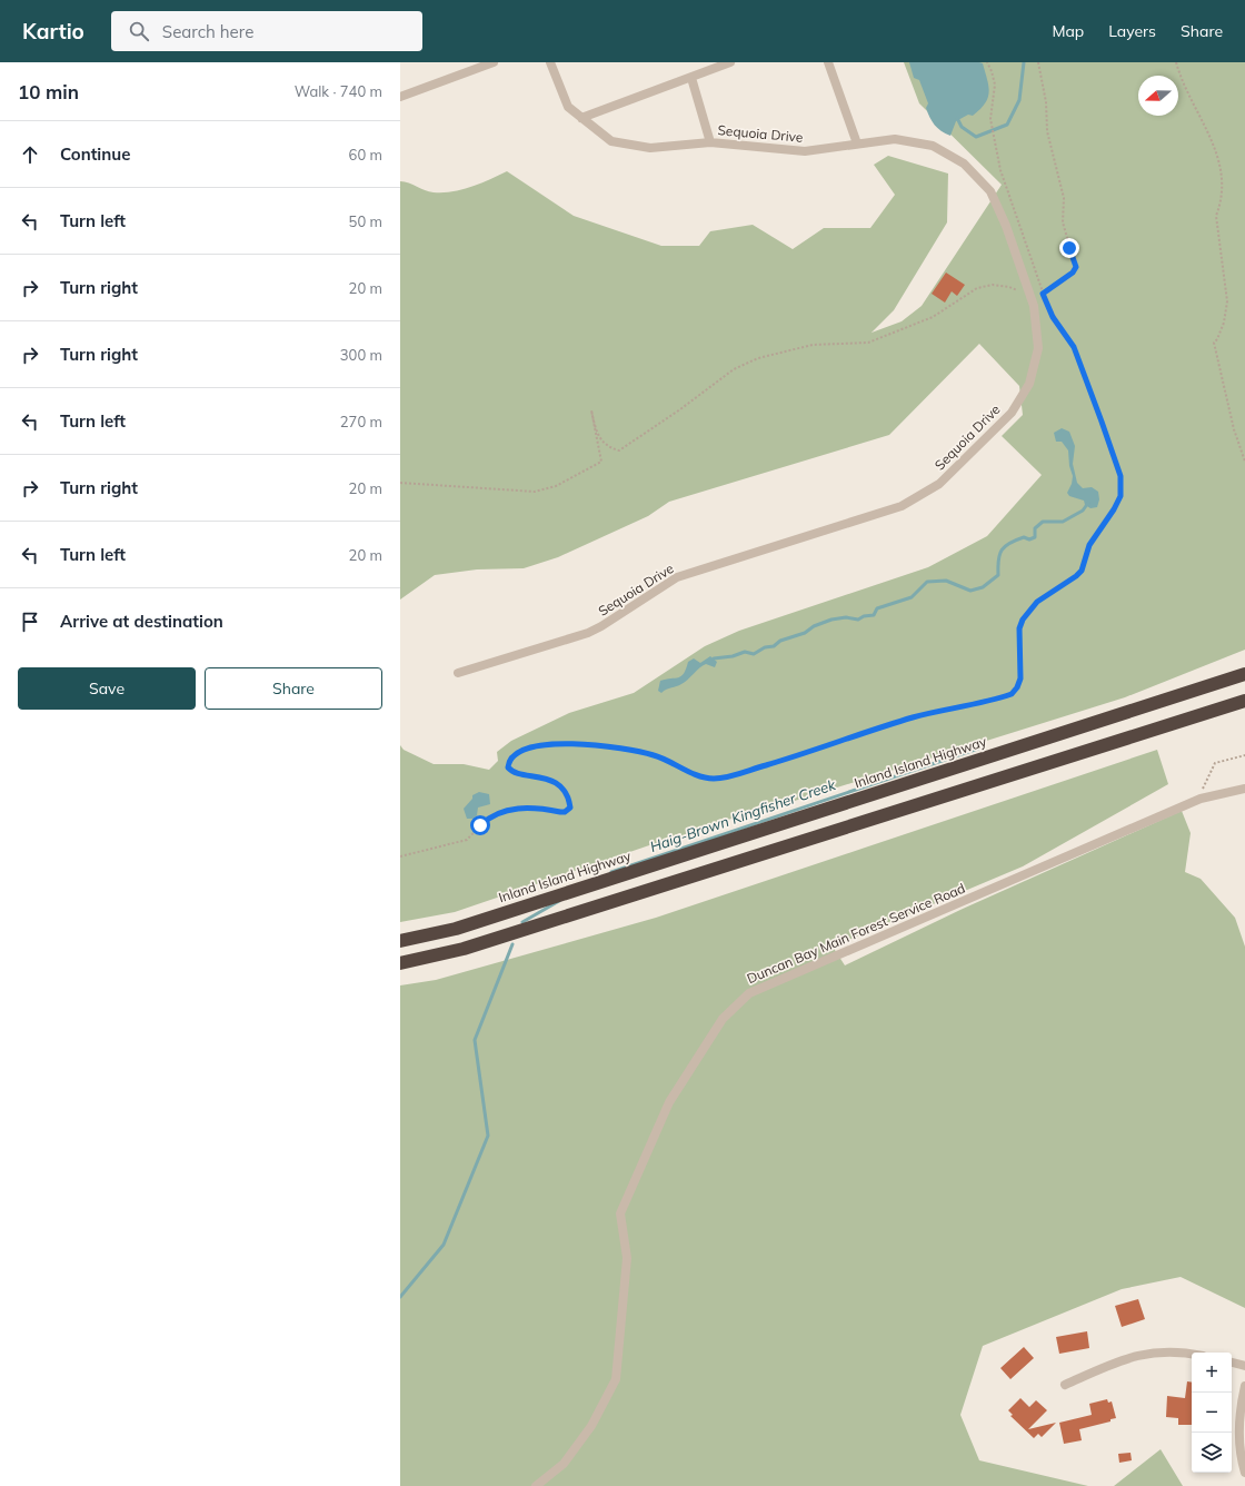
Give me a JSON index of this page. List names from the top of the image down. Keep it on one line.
{"streets":{"highway":["Inland Island Highway"],"street":["Sequoia Drive","Duncan Bay Main Forest Service Road"]},"water":["Haig-Brown Kingfisher Creek"],"north":"left","page":{"header":"Kartio","search":"Search here","nav":["Map","Layers","Share"],"heading":["10 min","Walk · 740 m"],"list":[["Continue","60 m"],["Turn left","50 m"],["Turn right","20 m"],["Turn right","300 m"],["Turn left","270 m"],["Turn right","20 m"],["Turn left","20 m"],"Arrive at destination"],"buttons":["Save","Share"],"map_buttons":["+","−"]}}
